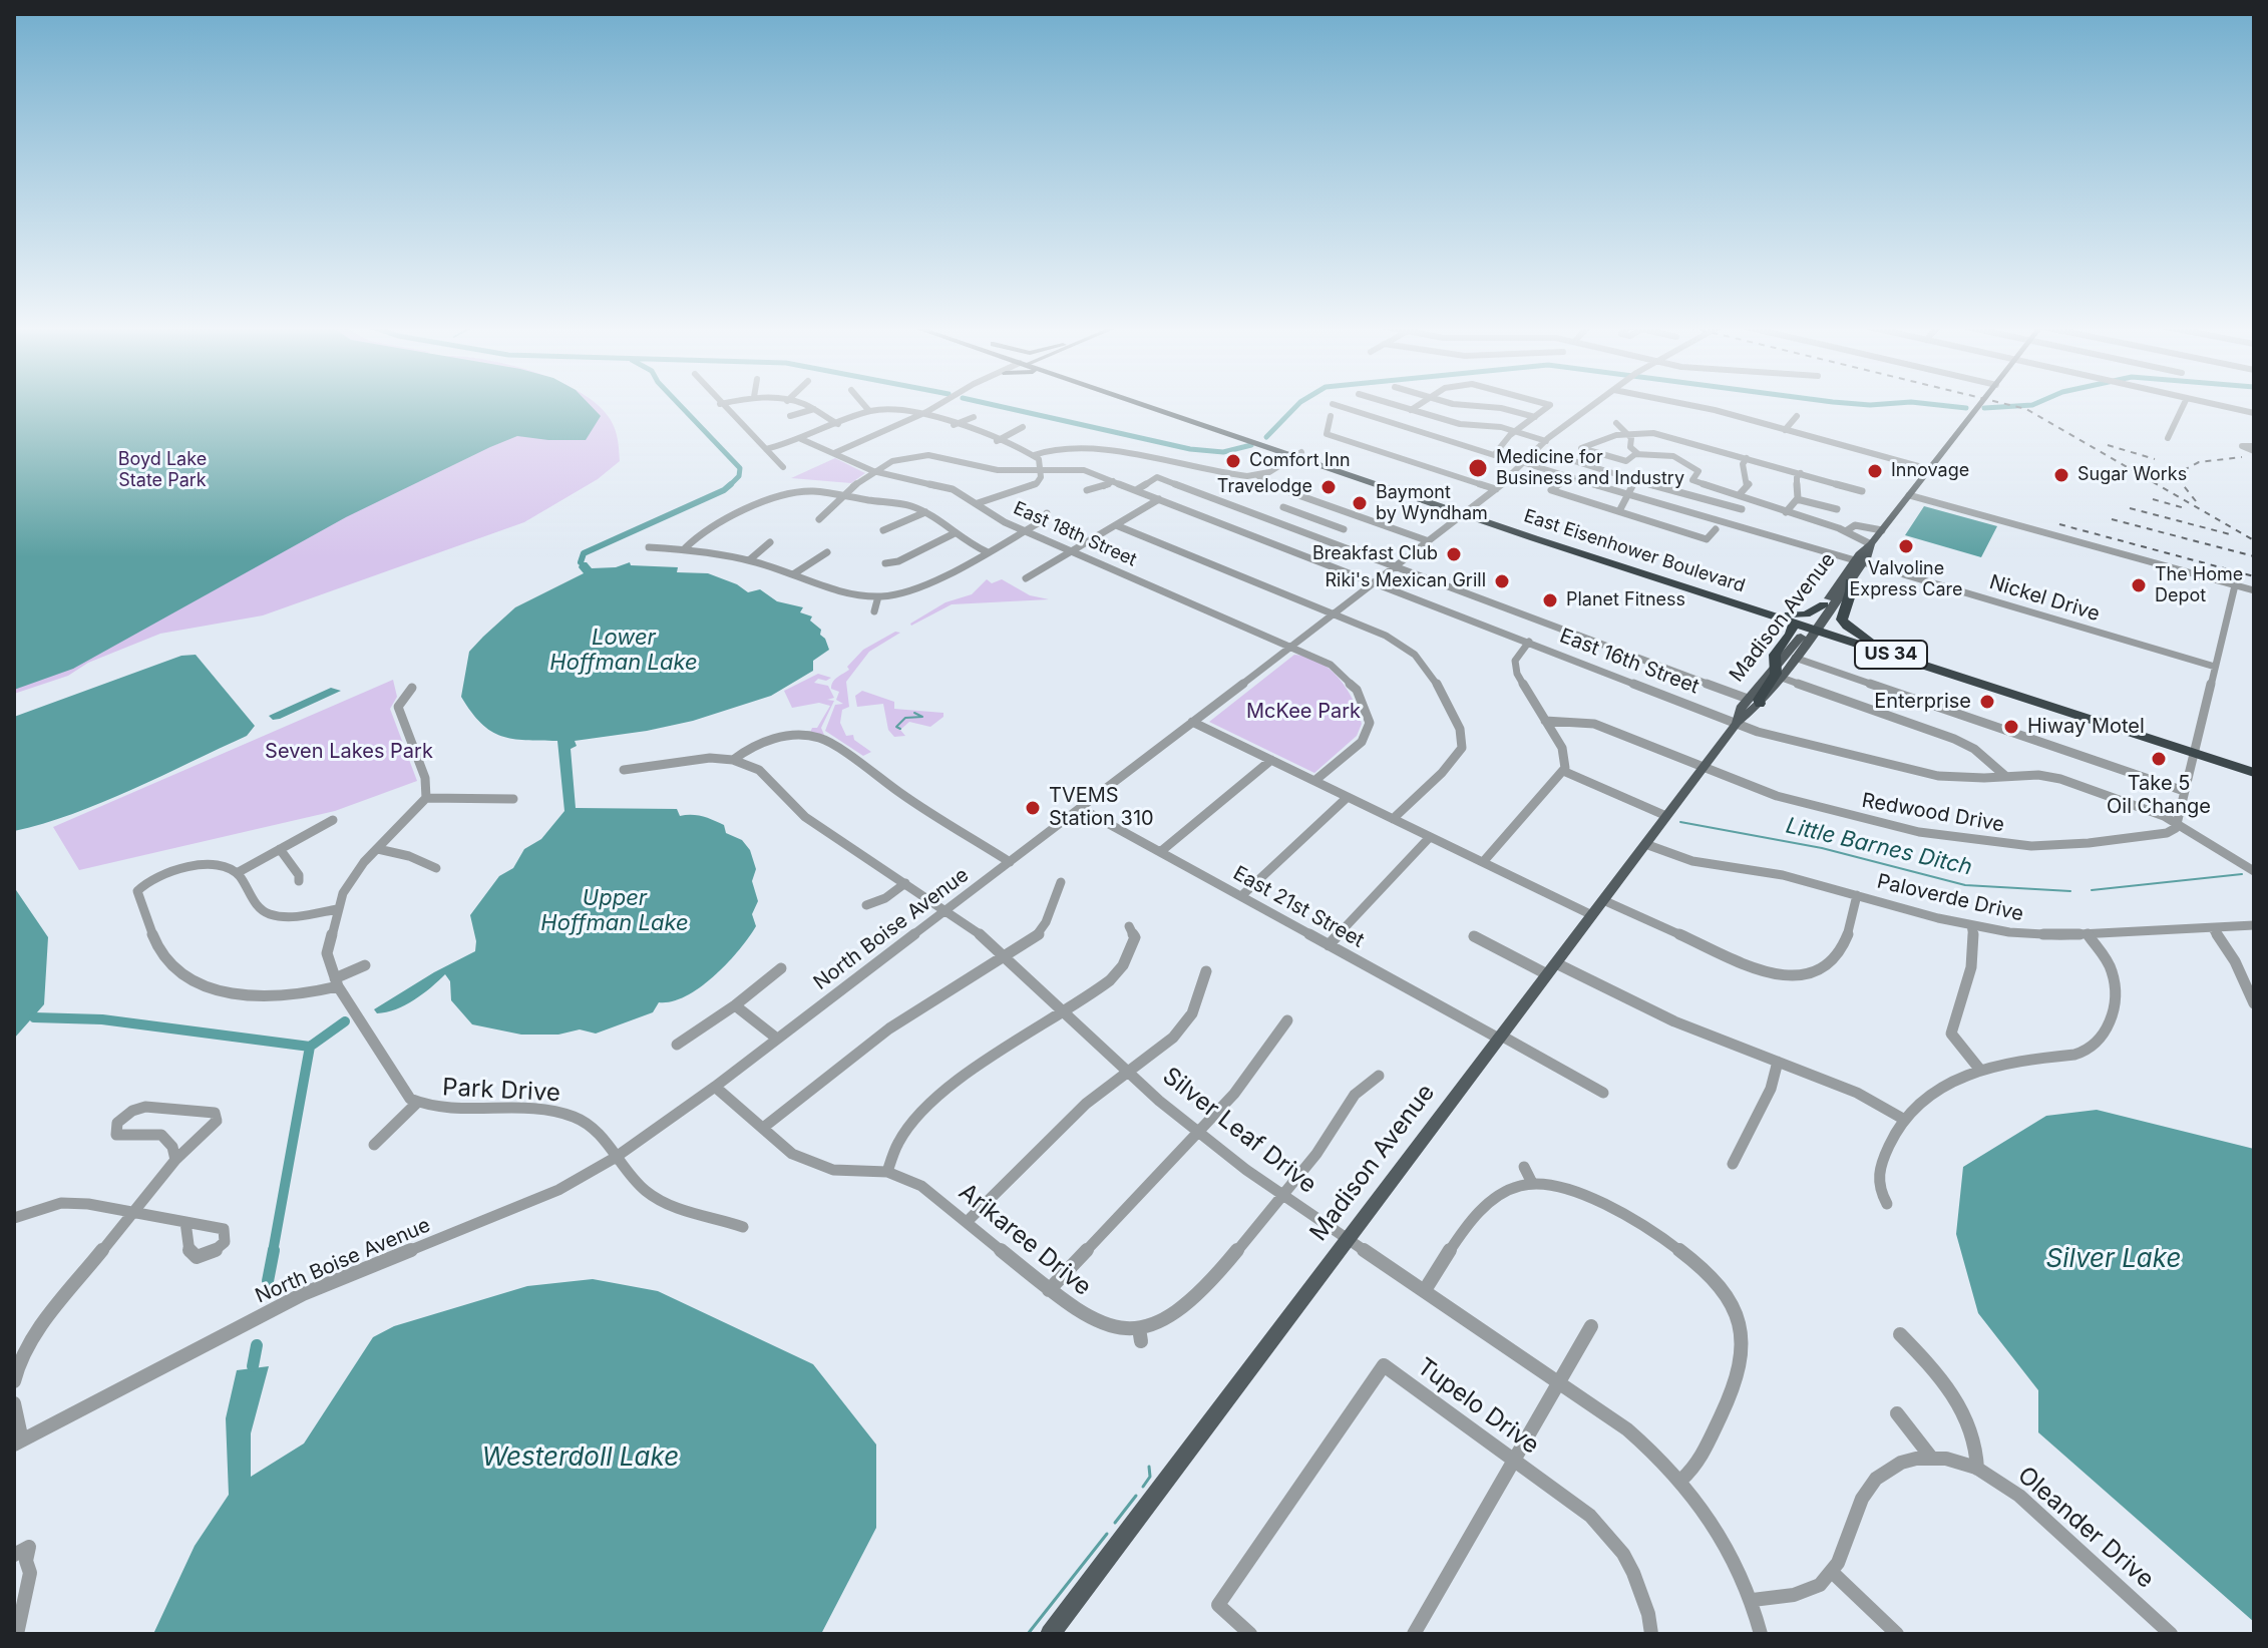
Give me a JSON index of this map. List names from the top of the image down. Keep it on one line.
{"streets":{"highway":["East Eisenhower Boulevard","US 34"],"main road":["Madison Avenue"],"street":["East 18th Street","Nickel Drive","East 16th Street","Redwood Drive","Paloverde Drive","East 21st Street","North Boise Avenue","Park Drive","Silver Leaf Drive","Arikaree Drive","Tupelo Drive","Oleander Drive"]},"crossings":[["East 18th Street","East 16th Street"],["East 18th Street","North Boise Avenue"],["East Eisenhower Boulevard","Madison Avenue"],["East Eisenhower Boulevard","North Boise Avenue"],["Nickel Drive","Madison Avenue"],["Nickel Drive","North Boise Avenue"],["Madison Avenue","East 16th Street"],["Madison Avenue","Redwood Drive"],["Madison Avenue","Paloverde Drive"],["Madison Avenue","East 21st Street"],["Madison Avenue","Silver Leaf Drive"],["East 16th Street","Redwood Drive"],["East 16th Street","North Boise Avenue"],["East 21st Street","North Boise Avenue"],["North Boise Avenue","Park Drive"],["North Boise Avenue","Silver Leaf Drive"],["North Boise Avenue","Arikaree Drive"],["Silver Leaf Drive","Arikaree Drive"]],"water":["Lower Hoffman Lake","Little Barnes Ditch","Upper Hoffman Lake","Silver Lake","Westerdoll Lake"],"parks":["Boyd Lake State Park","McKee Park","Seven Lakes Park"],"places":["Comfort Inn","Medicine for Business and Industry","Innovage","Sugar Works","Travelodge","Baymont by Wyndham","Valvoline Express Care","Breakfast Club","Riki's Mexican Grill","The Home Depot","Planet Fitness","Enterprise","Hiway Motel","Take 5 Oil Change","TVEMS Station 310"]}
